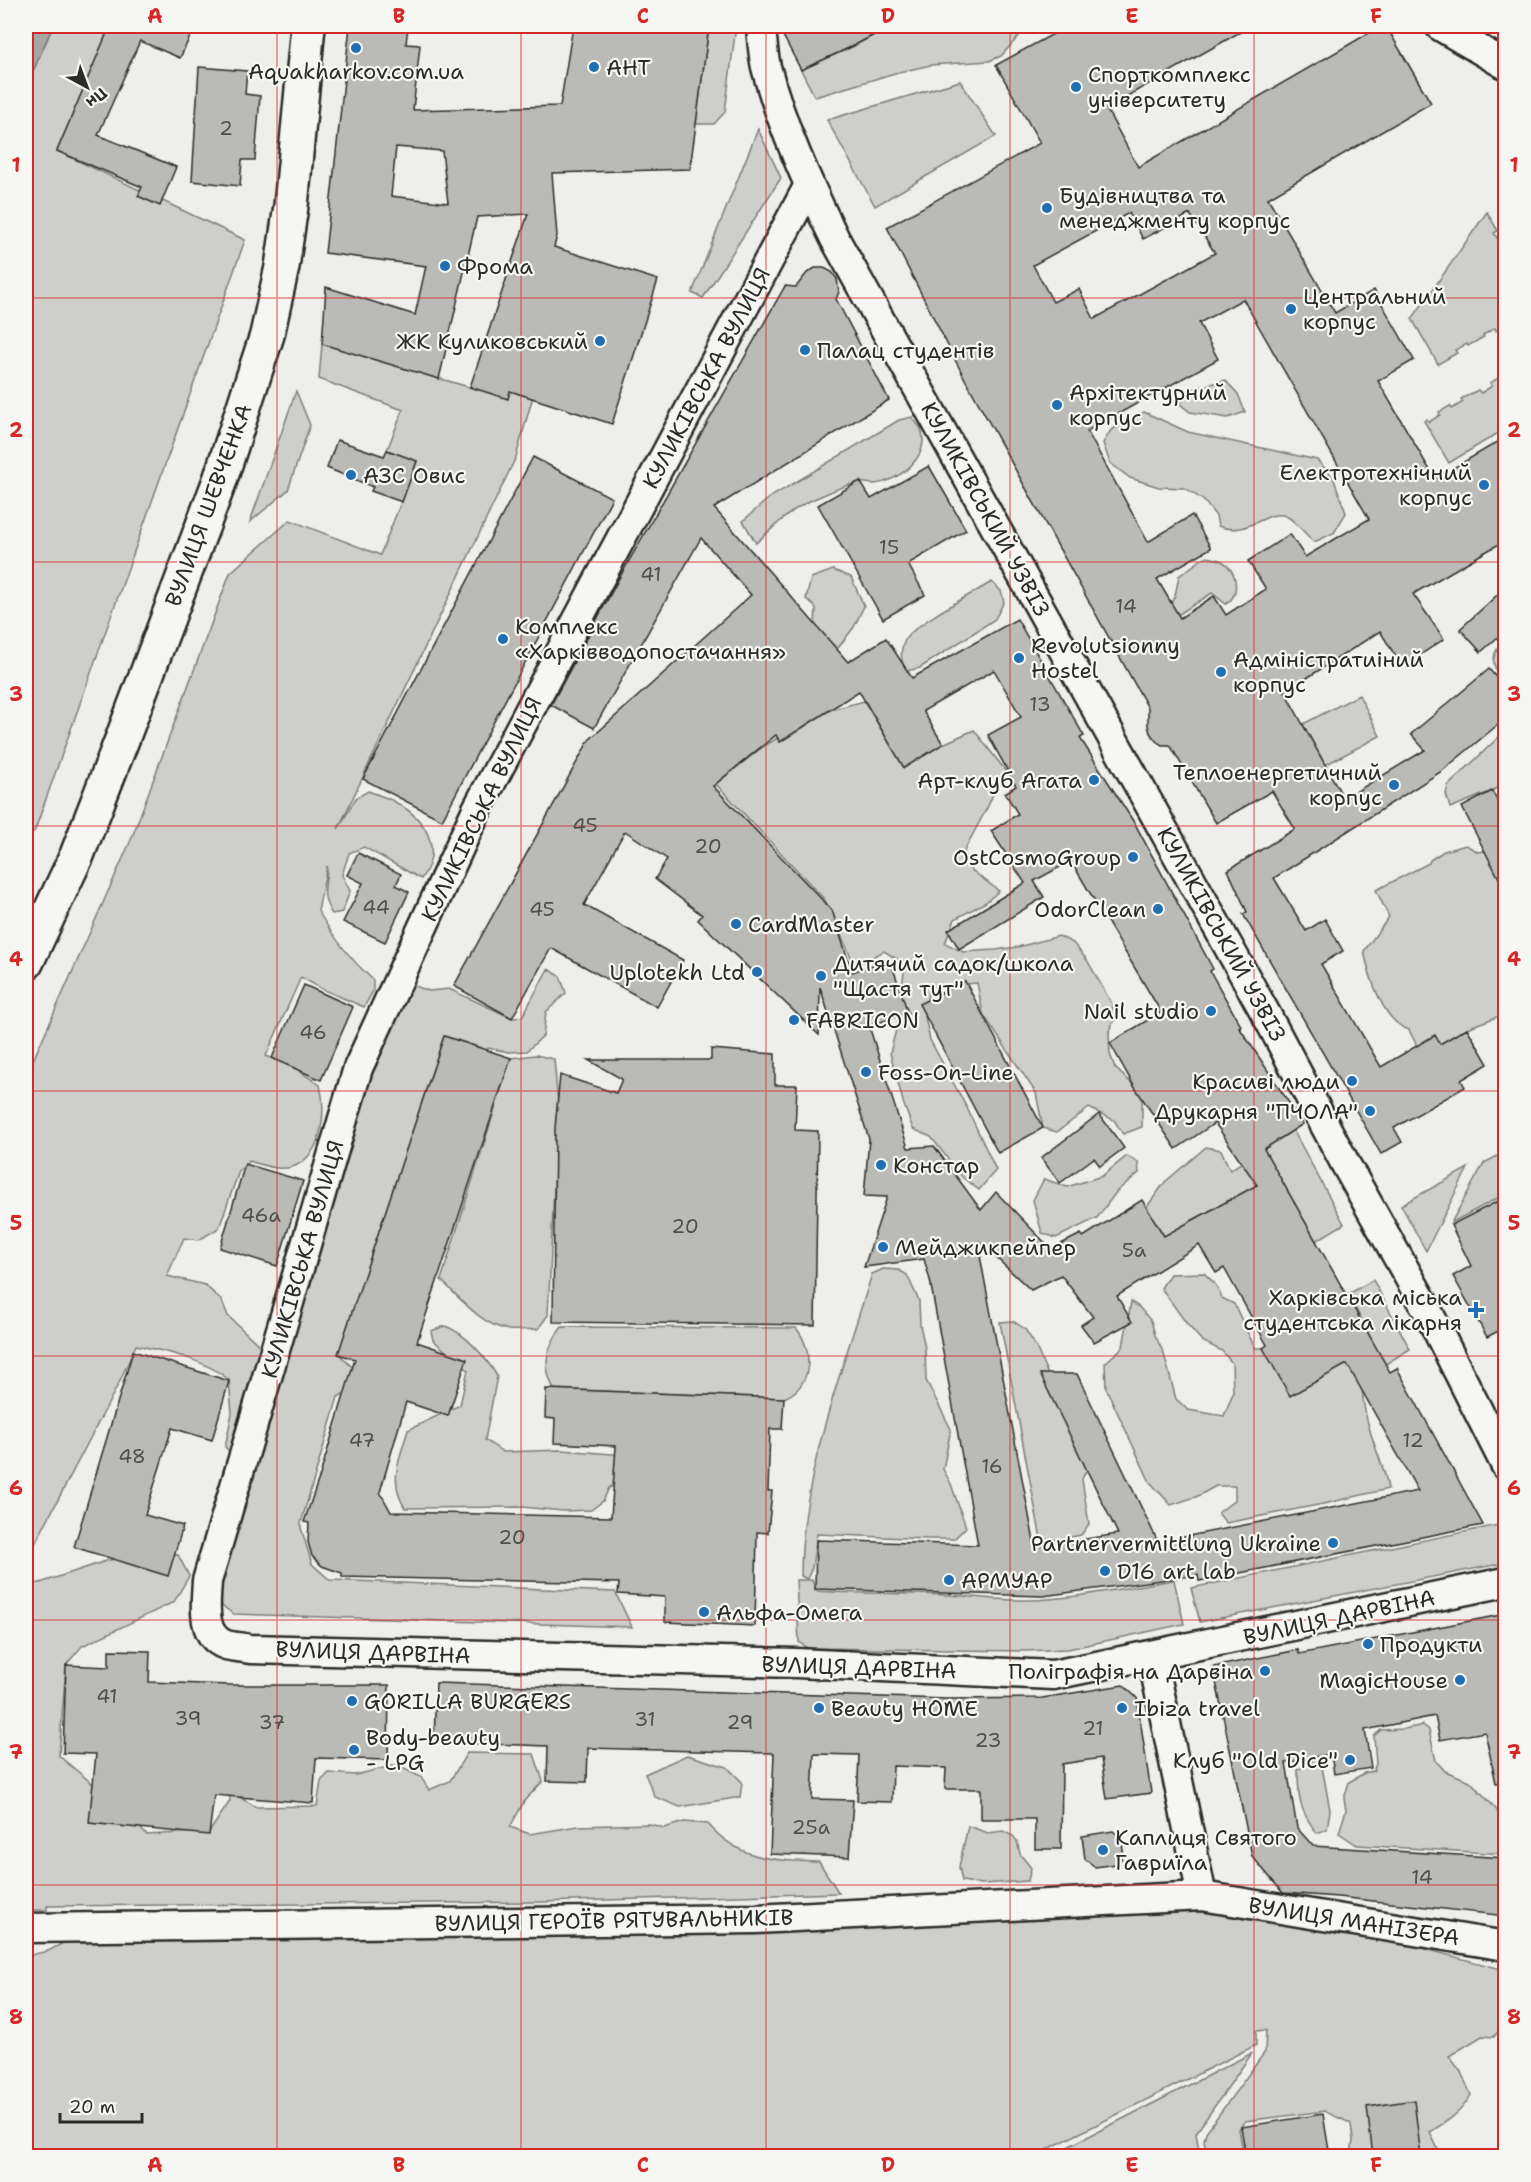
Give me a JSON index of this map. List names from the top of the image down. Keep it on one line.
{"streets":{"main road":["ВУЛИЦЯ ШЕВЧЕНКА"],"street":["КУЛИКІВСЬКА ВУЛИЦЯ","КУЛИКІВСЬКИЙ УЗВІЗ","ВУЛИЦЯ ДАРВІНА","ВУЛИЦЯ ГЕРОЇВ РЯТУВАЛЬНИКІВ","ВУЛИЦЯ МАНІЗЕРА"]},"crossings":[["КУЛИКІВСЬКА ВУЛИЦЯ","КУЛИКІВСЬКИЙ УЗВІЗ"],["КУЛИКІВСЬКА ВУЛИЦЯ","ВУЛИЦЯ ДАРВІНА"],["ВУЛИЦЯ ГЕРОЇВ РЯТУВАЛЬНИКІВ","ВУЛИЦЯ МАНІЗЕРА"]],"places":{"other":["Aquakharkov.com.ua","АНТ","Спорткомплекс університету","Будівництва та менеджменту корпус","Фрома","Центральний корпус","ЖК Куликовський","Палац студентів","Архітектурний корпус","АЗС Овис","Електротехнічний корпус","Комплекс «Харківводопостачання»","Revolutsionny Hostel","Адміністратиіний корпус","Арт-клуб Агата","Теплоенергетичний корпус","OstCosmoGroup","OdorClean","CardMaster","Uplotekh Ltd","Дитячий садок/школа \"Щастя тут\"","Nail studio","FABRICON","Foss-On-Line","Красиві люди","Друкарня \"ПЧОЛА\"","Констар","Мейджикпейпер","Partnervermittlung Ukraine","D16 art lab","АРМУАР","Альфа-Омега","Продукти","Поліграфія на Дарвіна","MagicHouse","GORILLA BURGERS","Beauty HOME","Ibiza travel","Body-beauty - LPG","Клуб \"Old Dice\"","Каплиця Святого Гавриїла"],"health":["Харківська міська студентська лікарня"]},"house_numbers":["2","15","41","14","13","45","20","44","45","46","46а","20","5а","47","12","48","16","20","41","39","31","37","29","21","23","25а","14"],"scale_bar":"20 m","north":"bottom right","grid":{"columns":["A","B","C","D","E","F"],"rows":["1","2","3","4","5","6","7","8"]}}
